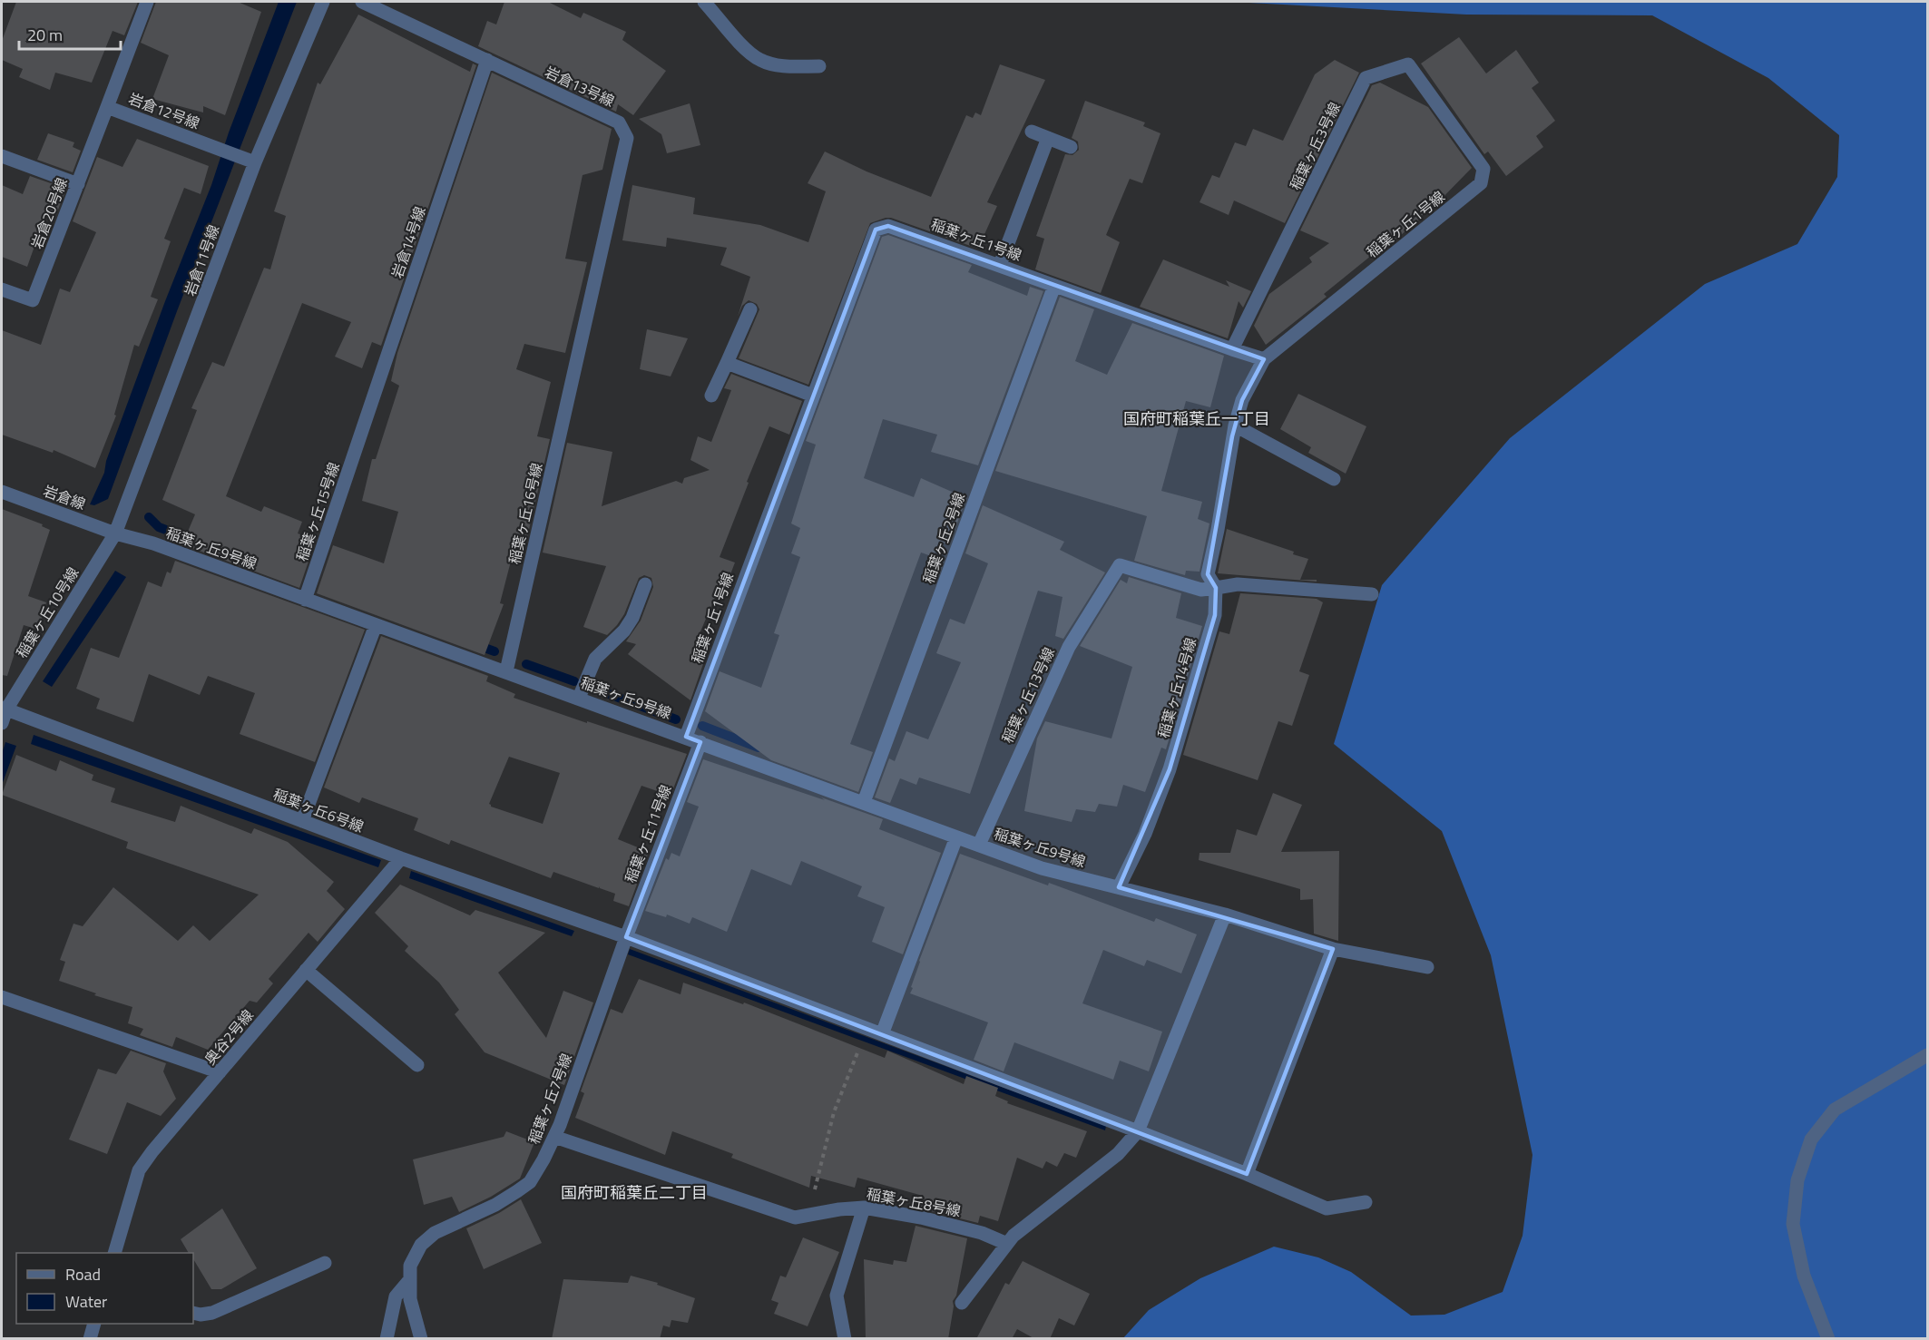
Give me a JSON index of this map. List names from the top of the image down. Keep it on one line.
{"streets":{"street":["岩倉13号線","岩倉12号線","稲葉ヶ丘3号線","岩倉20号線","稲葉ヶ丘1号線","岩倉14号線","岩倉11号線","岩倉線","稲葉ヶ丘15号線","稲葉ヶ丘16号線","稲葉ヶ丘2号線","稲葉ヶ丘9号線","稲葉ヶ丘10号線","稲葉ヶ丘14号線","稲葉ヶ丘13号線","稲葉ヶ丘6号線","稲葉ヶ丘11号線","奥谷2号線","稲葉ヶ丘7号線","稲葉ヶ丘8号線"]},"crossings":[["岩倉13号線","岩倉14号線"],["岩倉13号線","稲葉ヶ丘16号線"],["岩倉12号線","岩倉20号線"],["岩倉12号線","岩倉11号線"],["稲葉ヶ丘3号線","稲葉ヶ丘1号線"],["稲葉ヶ丘1号線","稲葉ヶ丘2号線"],["稲葉ヶ丘1号線","稲葉ヶ丘9号線"],["稲葉ヶ丘1号線","稲葉ヶ丘14号線"],["岩倉14号線","稲葉ヶ丘15号線"],["岩倉11号線","岩倉線"],["岩倉11号線","稲葉ヶ丘9号線"],["岩倉11号線","稲葉ヶ丘10号線"],["岩倉線","稲葉ヶ丘9号線"],["岩倉線","稲葉ヶ丘10号線"],["稲葉ヶ丘15号線","稲葉ヶ丘9号線"],["稲葉ヶ丘16号線","稲葉ヶ丘9号線"],["稲葉ヶ丘2号線","稲葉ヶ丘9号線"],["稲葉ヶ丘9号線","稲葉ヶ丘10号線"],["稲葉ヶ丘9号線","稲葉ヶ丘14号線"],["稲葉ヶ丘9号線","稲葉ヶ丘13号線"],["稲葉ヶ丘9号線","稲葉ヶ丘11号線"],["稲葉ヶ丘10号線","稲葉ヶ丘6号線"],["稲葉ヶ丘14号線","稲葉ヶ丘13号線"],["稲葉ヶ丘6号線","稲葉ヶ丘11号線"],["稲葉ヶ丘6号線","奥谷2号線"],["稲葉ヶ丘6号線","稲葉ヶ丘7号線"],["稲葉ヶ丘11号線","稲葉ヶ丘7号線"],["稲葉ヶ丘7号線","稲葉ヶ丘8号線"]],"districts":["国府町稲葉丘一丁目","国府町稲葉丘二丁目"],"legend":["Road","Water"],"scale_bar":"20 m"}
